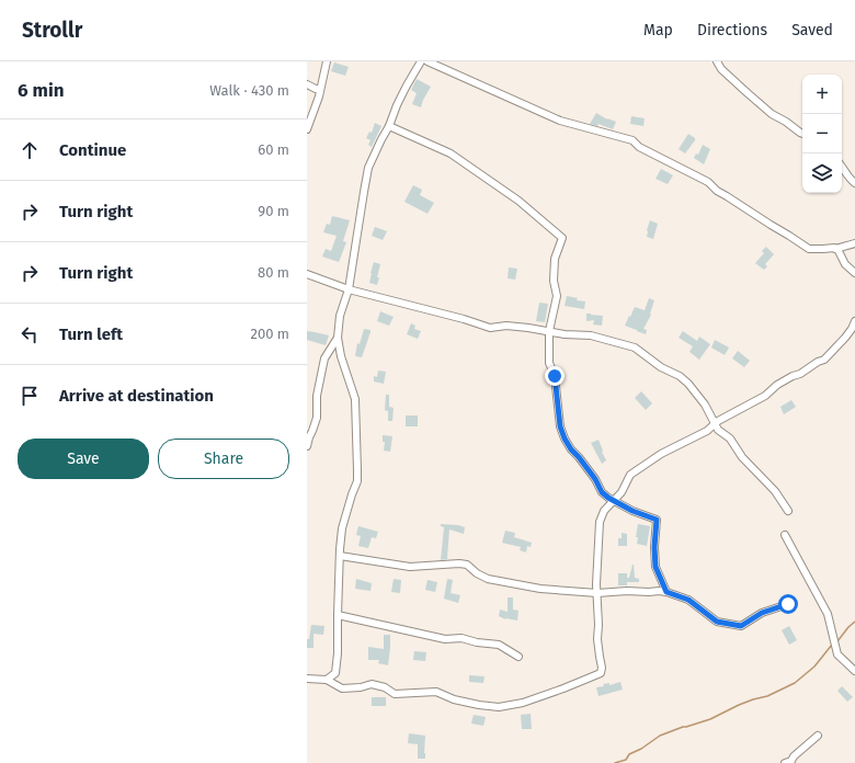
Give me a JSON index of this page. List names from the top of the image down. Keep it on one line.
{"page":{"header":"Strollr","nav":["Map","Directions","Saved"],"heading":["6 min","Walk · 430 m"],"map_buttons":["+","−"],"list":[["Continue","60 m"],["Turn right","90 m"],["Turn right","80 m"],["Turn left","200 m"],"Arrive at destination"],"buttons":["Save","Share"]}}
